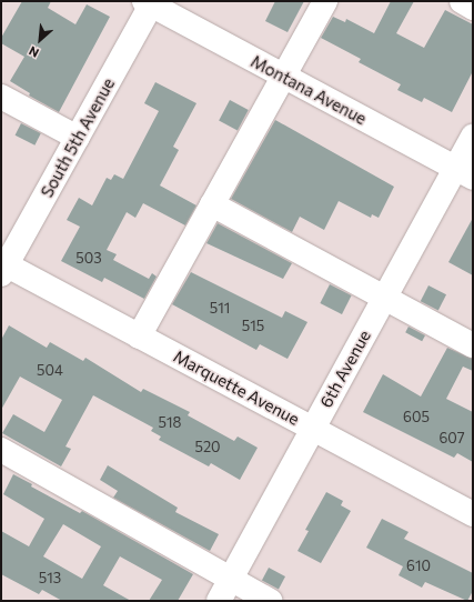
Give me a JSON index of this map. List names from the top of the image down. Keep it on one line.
{"streets":{"street":["Montana Avenue","South 5th Avenue","6th Avenue","Marquette Avenue"]},"crossings":[["Montana Avenue","South 5th Avenue"],["Montana Avenue","6th Avenue"],["South 5th Avenue","Marquette Avenue"],["6th Avenue","Marquette Avenue"]],"house_numbers":["503","511","515","504","605","518","607","520","610","513"],"north":"bottom left"}
